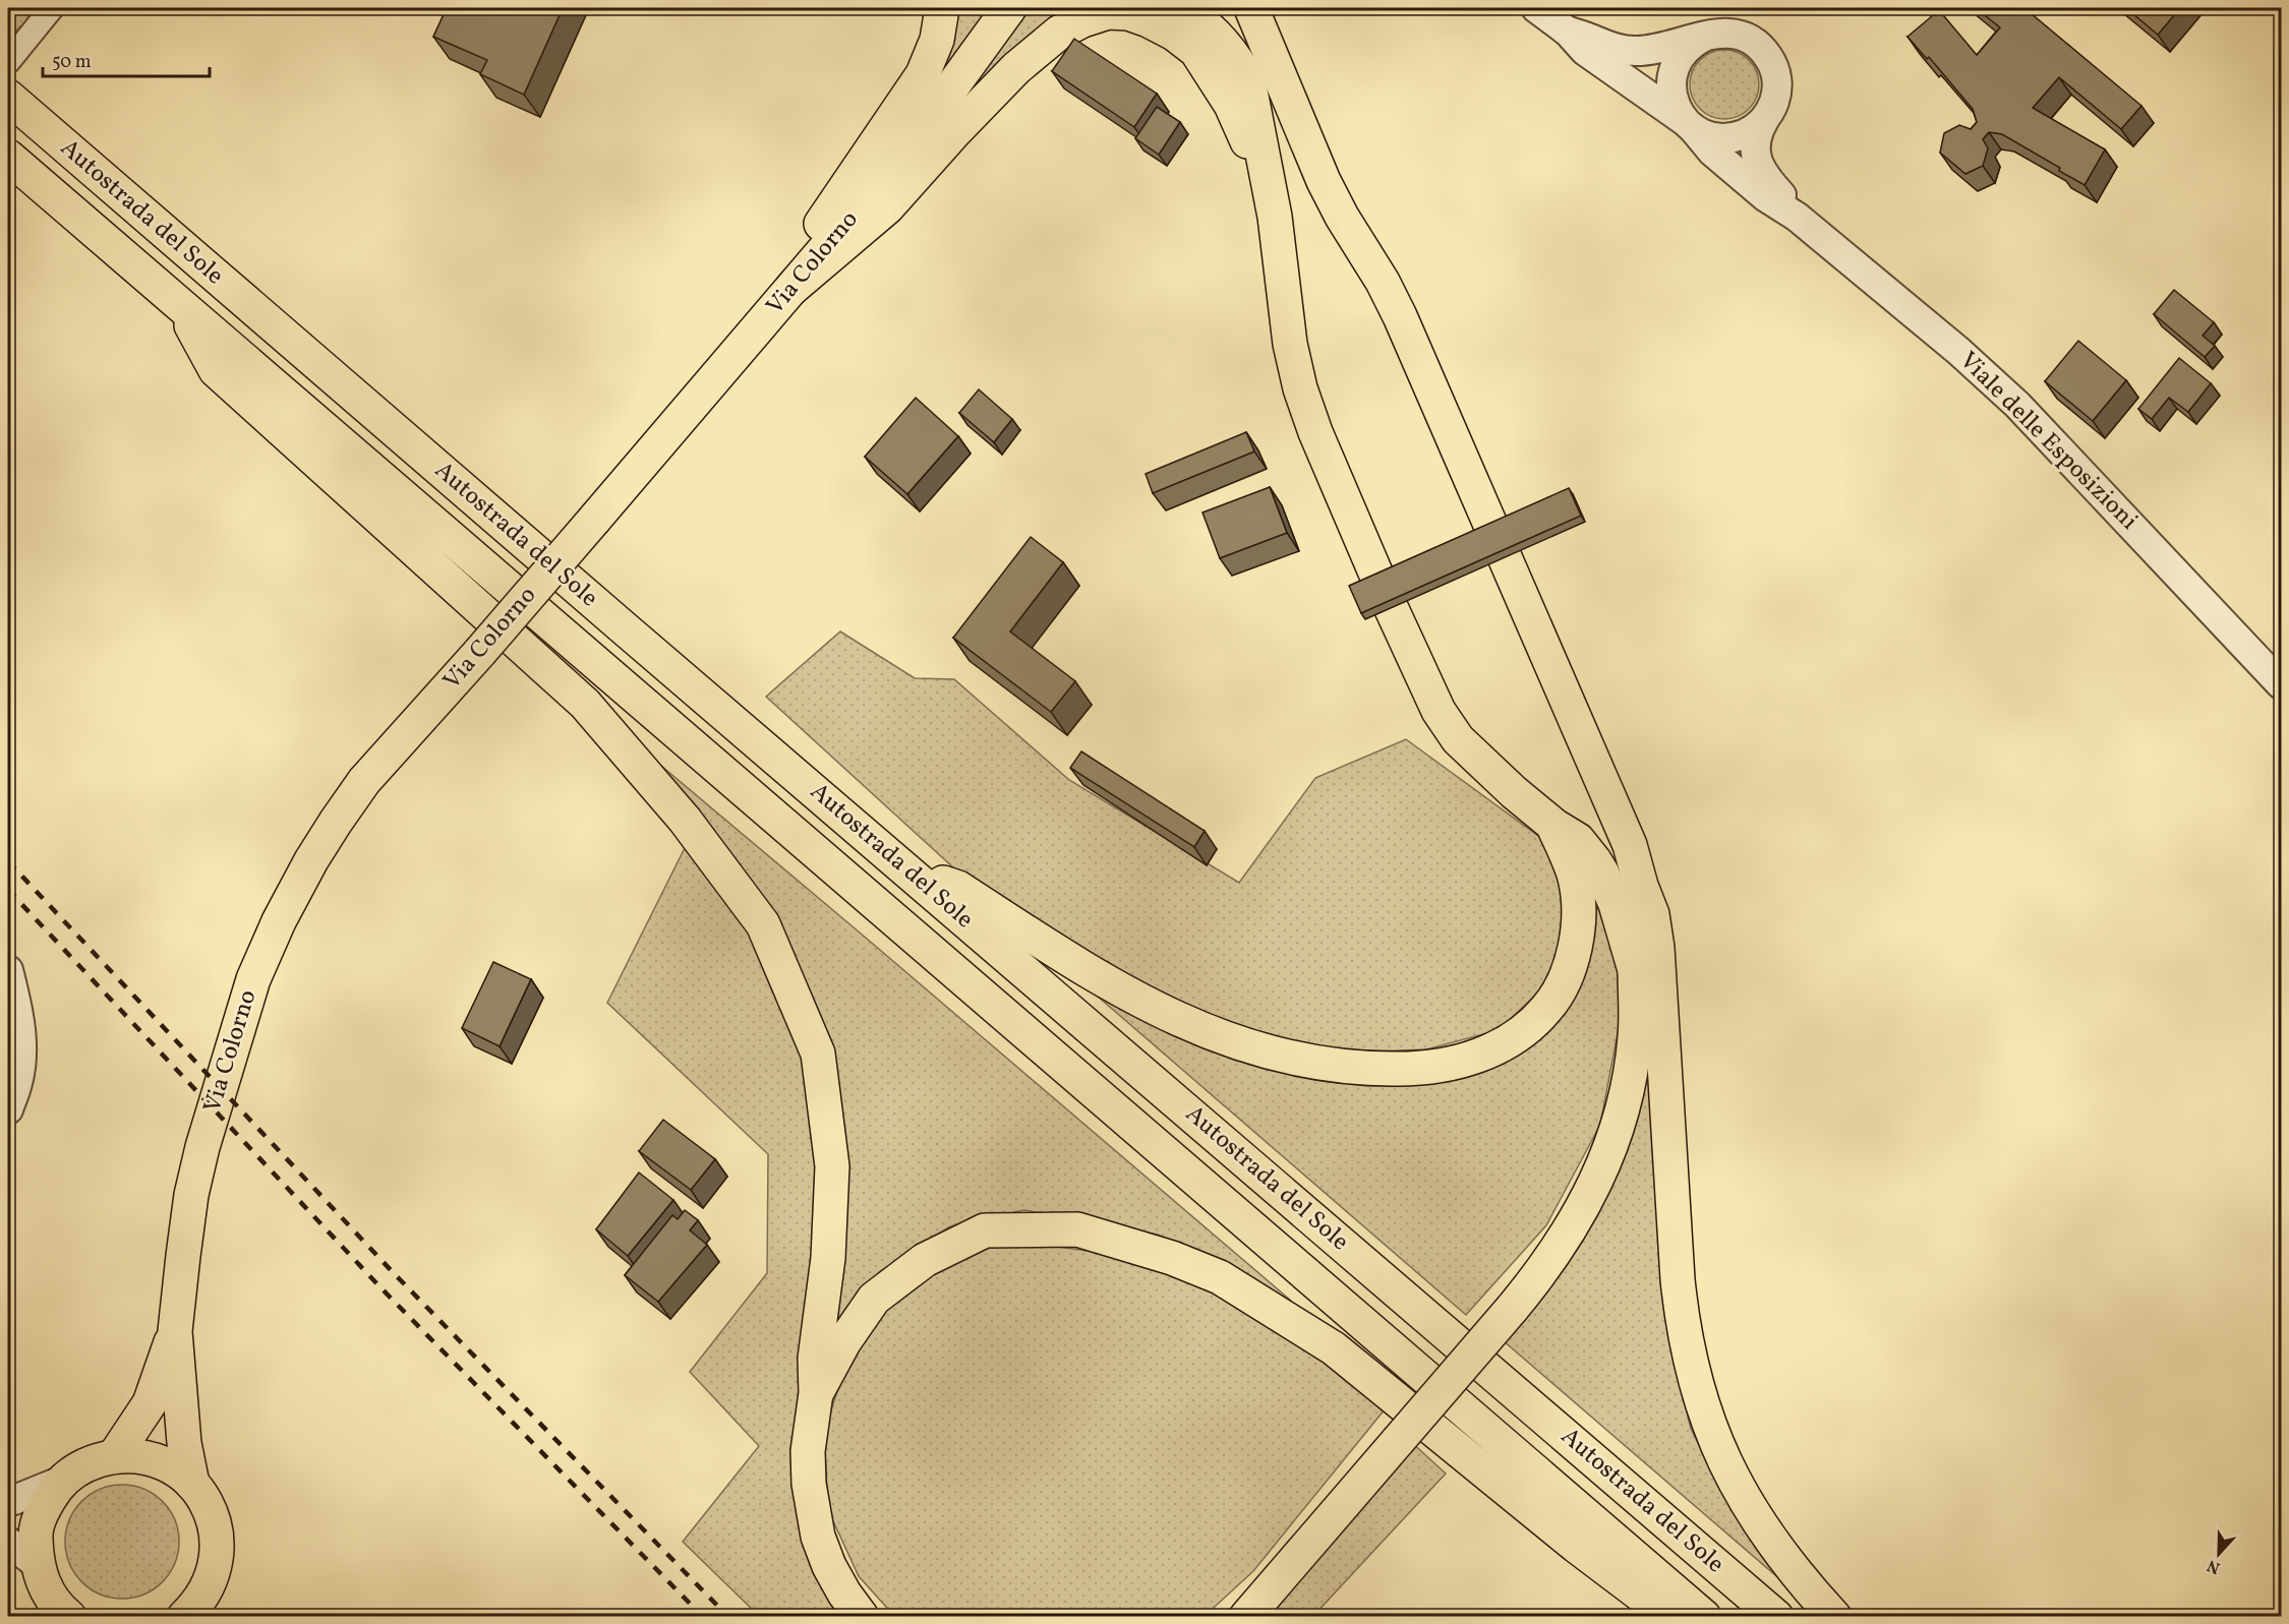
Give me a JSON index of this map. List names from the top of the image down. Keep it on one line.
{"streets":{"main road":["Autostrada del Sole","Via Colorno"],"street":["Viale delle Esposizioni"]},"scale_bar":"50 m","north":"bottom"}
